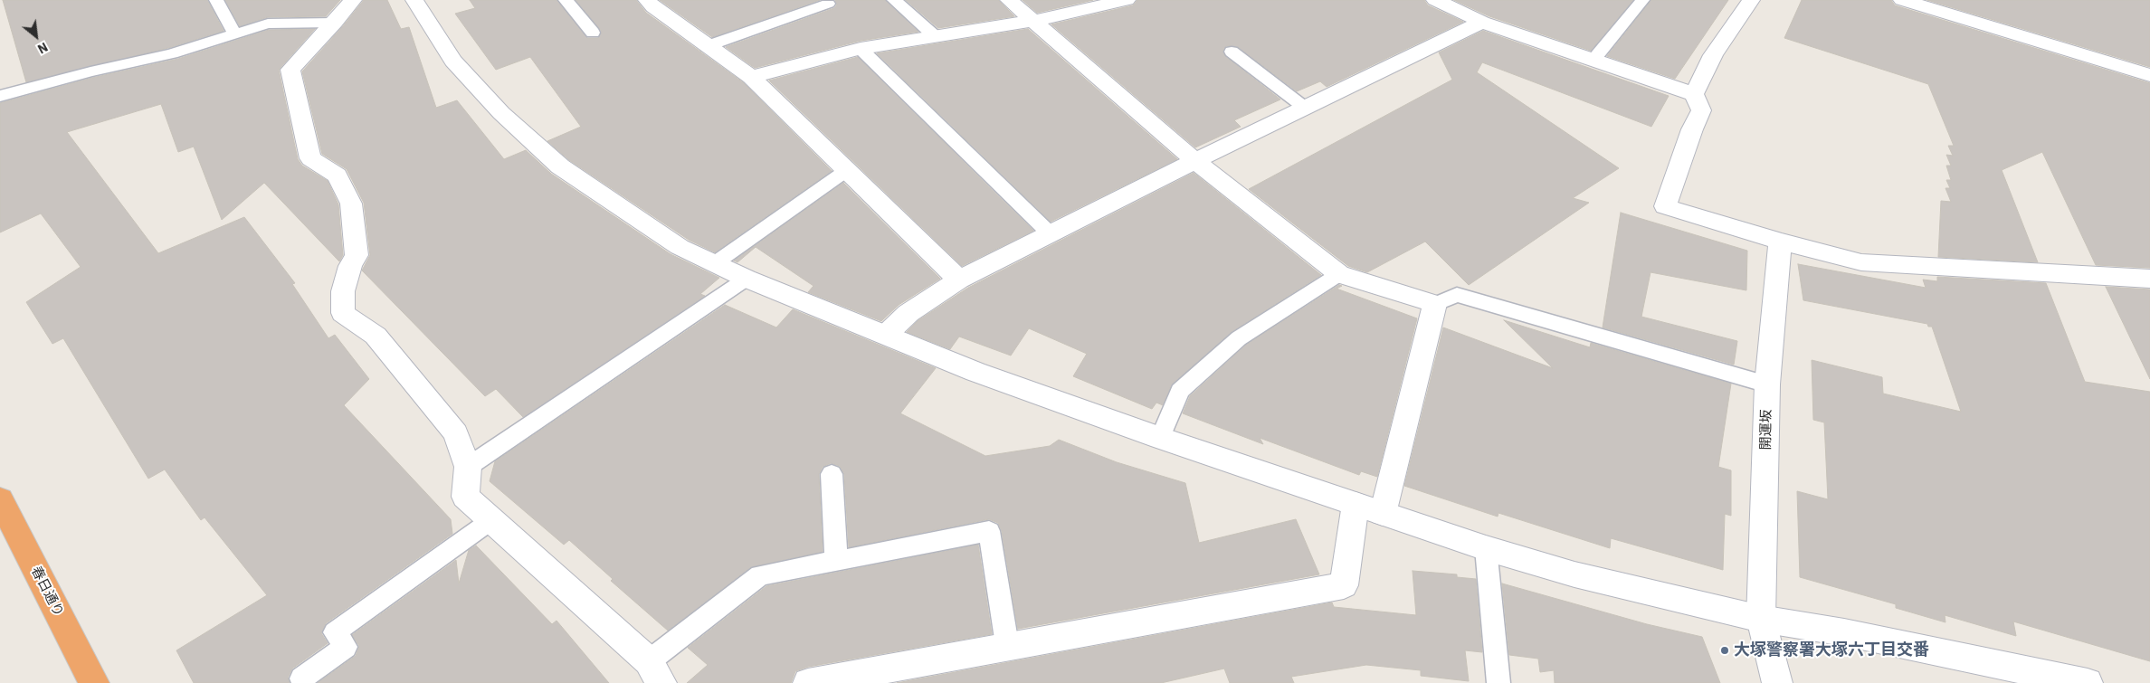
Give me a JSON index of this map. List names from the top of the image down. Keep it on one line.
{"streets":{"highway":["春日通り"],"street":["開運坂"]},"places":["大塚警察署大塚六丁目交番"],"north":"bottom right"}
